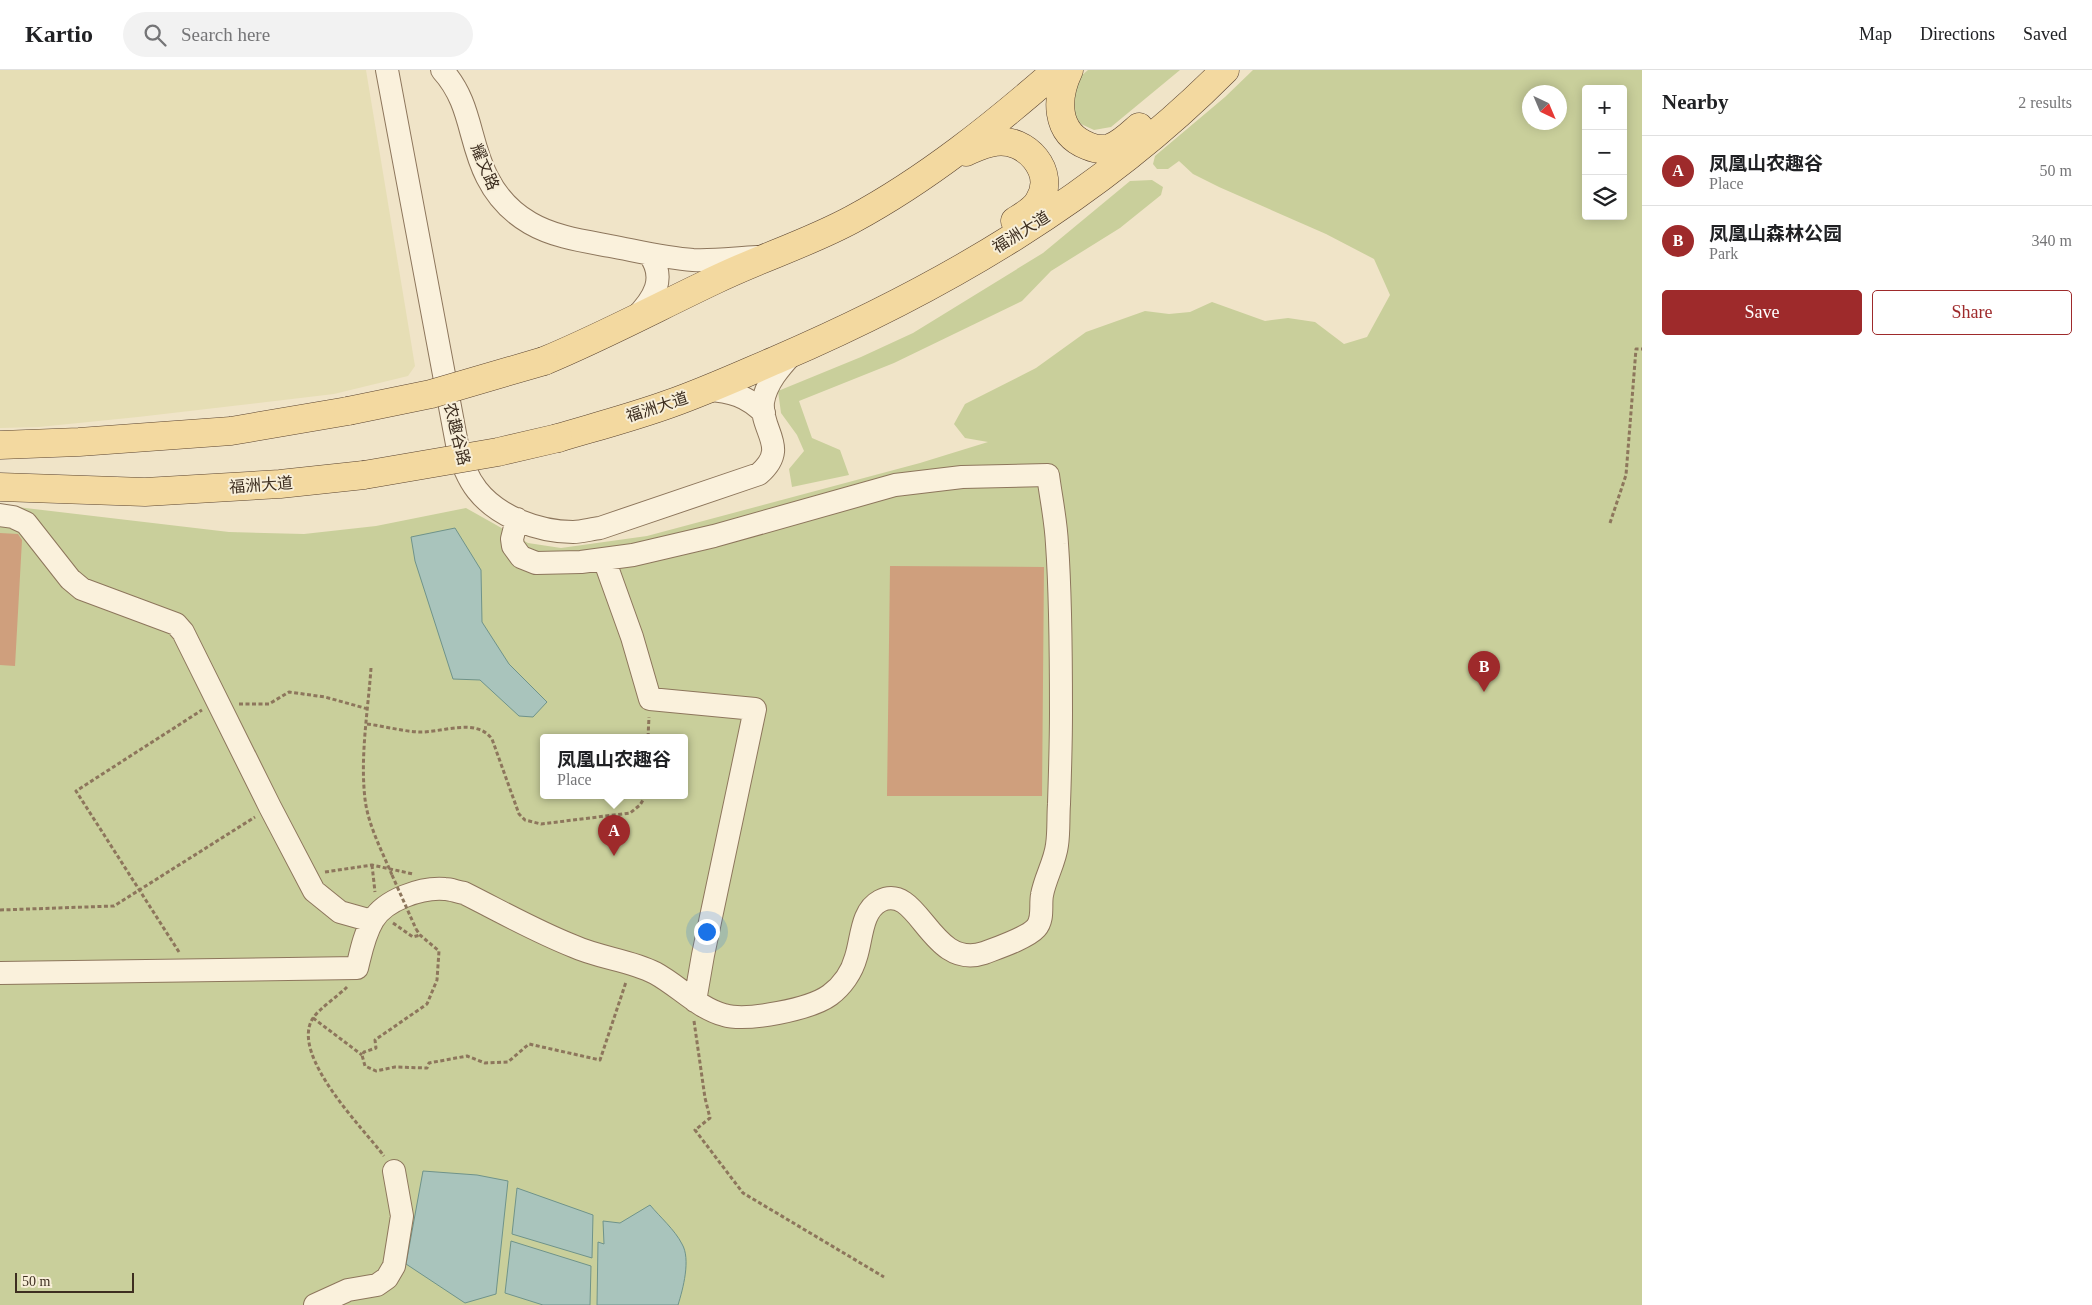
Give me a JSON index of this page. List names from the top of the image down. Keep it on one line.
{"streets":{"main road":["福洲大道"],"street":["耀文路","农趣谷路"]},"scale_bar":"50 m","north":"bottom right","page":{"header":"Kartio","search":"Search here","nav":["Map","Directions","Saved"],"heading":["Nearby","2 results"],"map_buttons":["+","−"],"list":[{"mark":"A","name":"凤凰山农趣谷","note":"Place","value":"50 m"},{"mark":"B","name":"凤凰山森林公园","note":"Park","value":"340 m"}],"buttons":["Save","Share"],"pins":["B","A"],"popup":["凤凰山农趣谷","Place"],"scale":"50 m"}}
